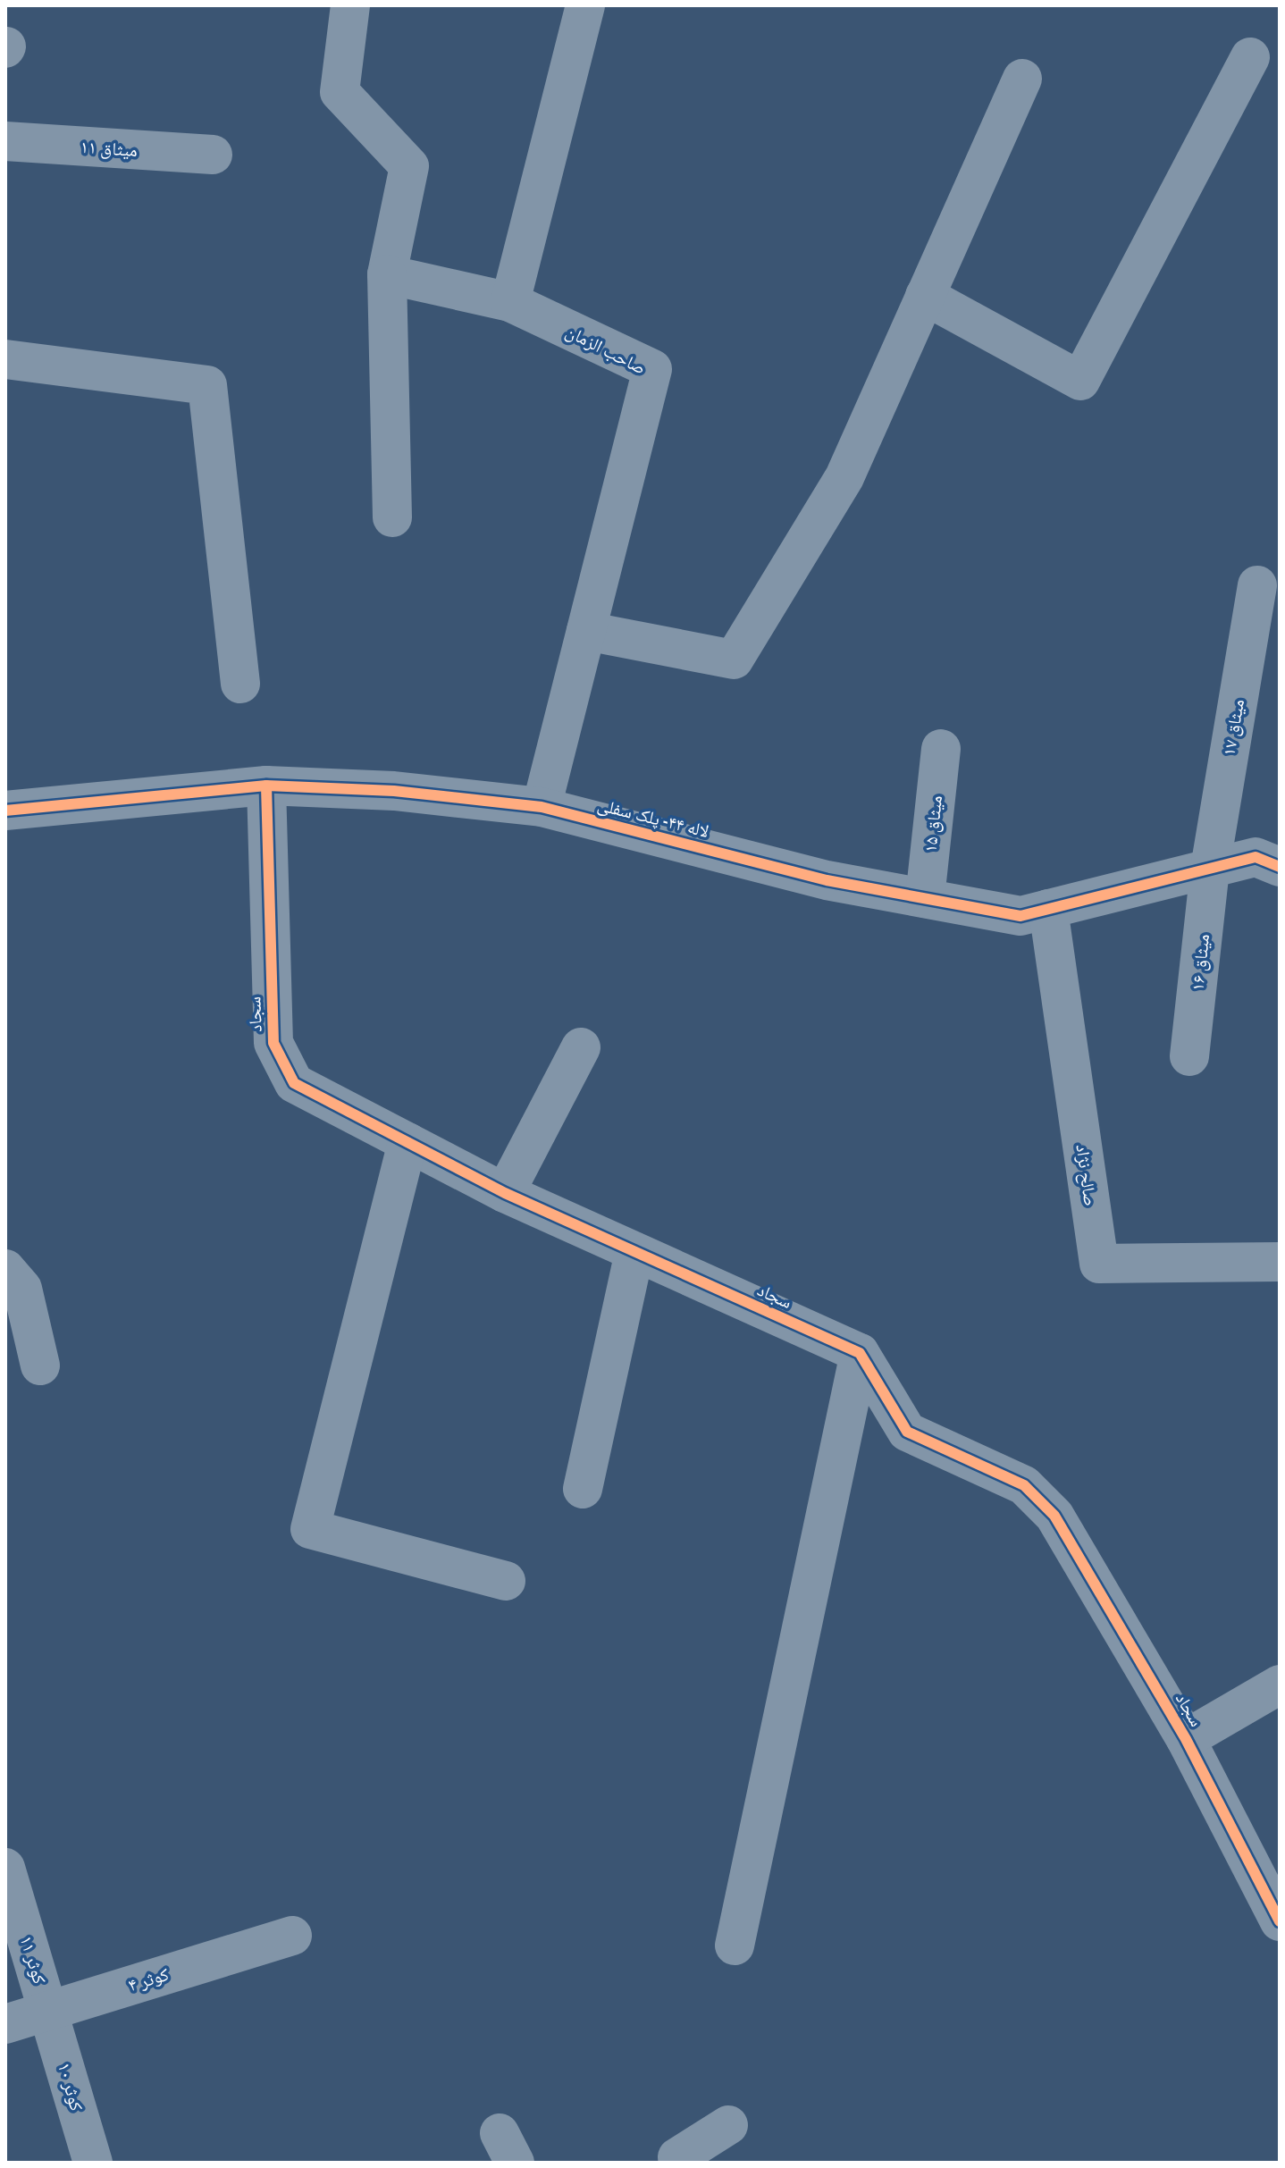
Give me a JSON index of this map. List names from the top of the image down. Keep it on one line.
{"streets":{"street":["میثاق ۱۱","صاحب الزمان","میثاق ۱۷","لاله ۴۴- پلک سفلی","میثاق ۱۵","میثاق ۱۶","سجاد","صالح نژاد","کوثر ۱۱","کوثر ۴","کوثر ۱۰"]},"crossings":[["صاحب الزمان","لاله ۴۴- پلک سفلی"],["میثاق ۱۷","لاله ۴۴- پلک سفلی"],["میثاق ۱۷","میثاق ۱۶"],["لاله ۴۴- پلک سفلی","میثاق ۱۵"],["لاله ۴۴- پلک سفلی","میثاق ۱۶"],["لاله ۴۴- پلک سفلی","سجاد"],["لاله ۴۴- پلک سفلی","صالح نژاد"],["کوثر ۱۱","کوثر ۴"],["کوثر ۱۱","کوثر ۱۰"],["کوثر ۴","کوثر ۱۰"]]}
